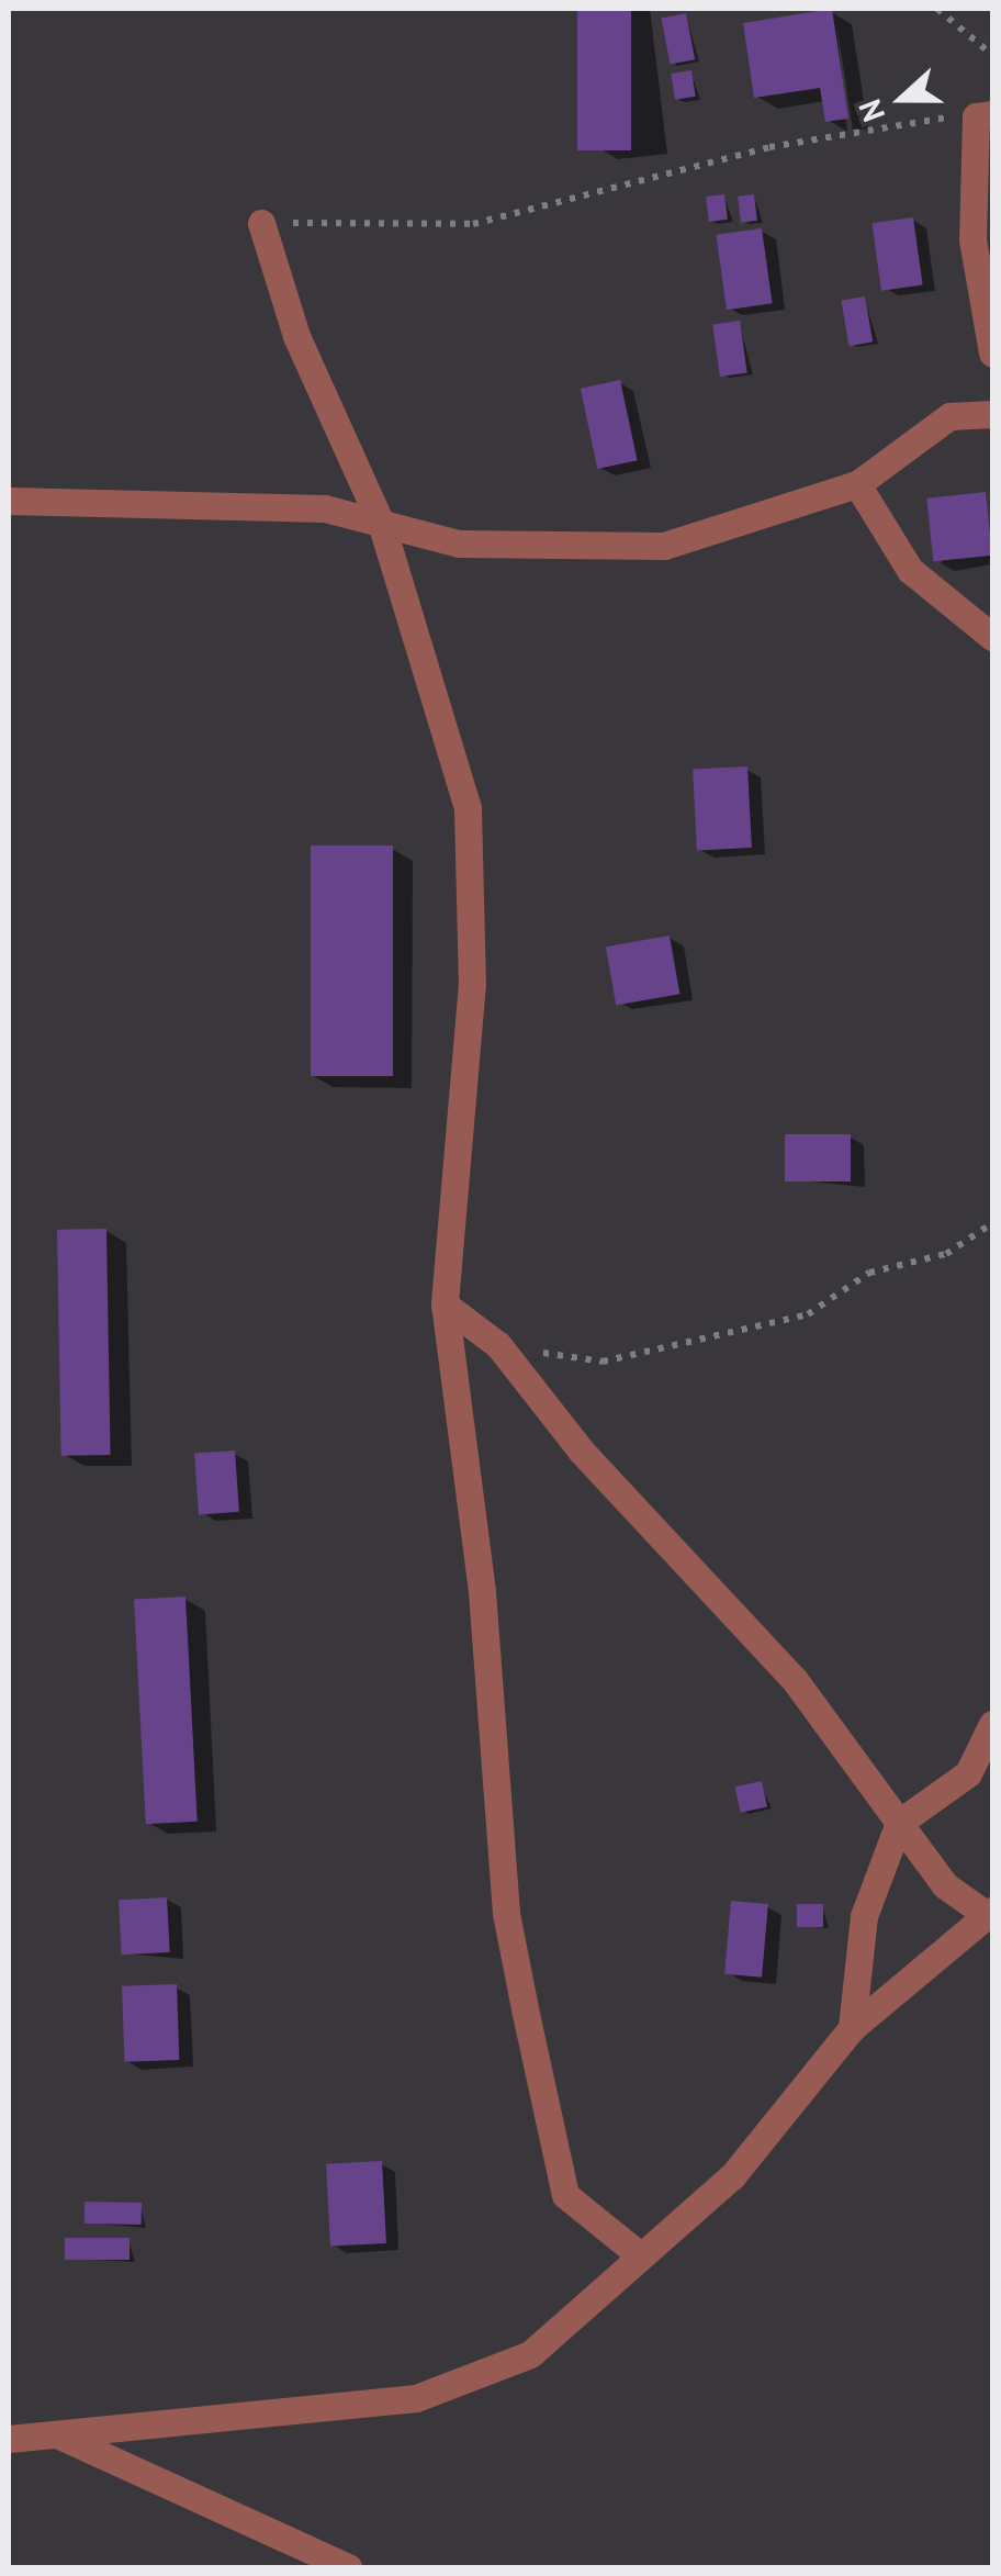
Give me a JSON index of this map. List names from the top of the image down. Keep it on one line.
{"north":"left"}
